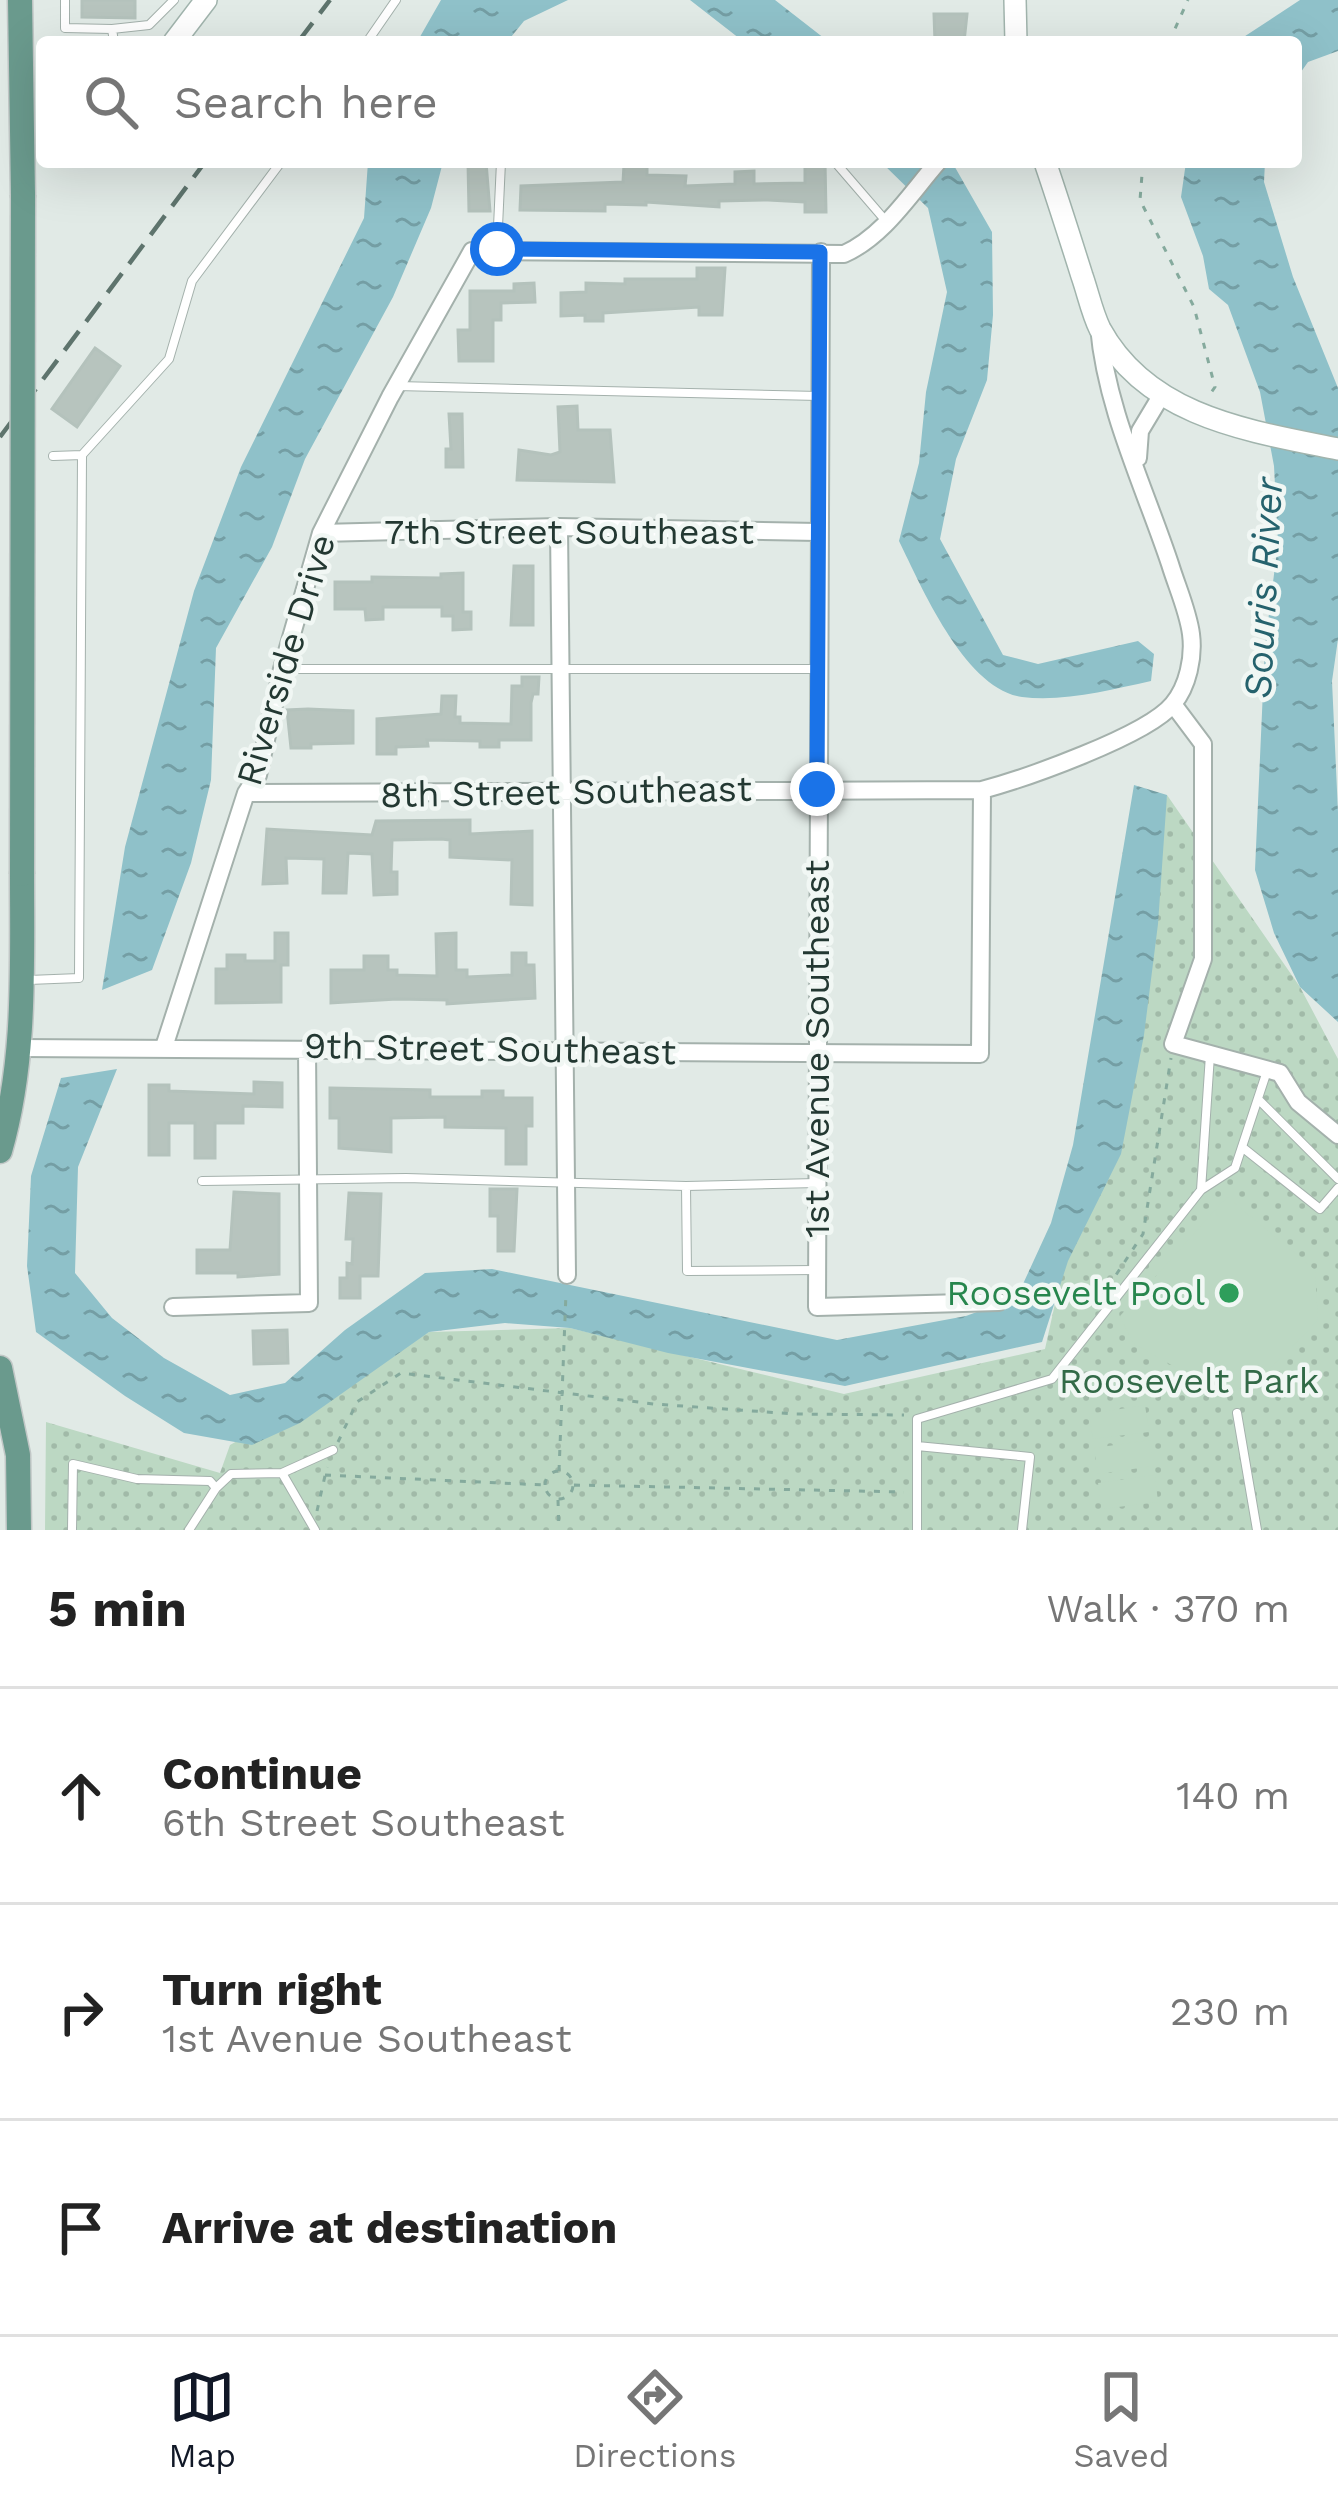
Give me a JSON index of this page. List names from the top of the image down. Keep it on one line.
{"streets":{"street":["7th Street Southeast","Riverside Drive","8th Street Southeast","9th Street Southeast","1st Avenue Southeast"]},"crossings":[["7th Street Southeast","Riverside Drive"],["7th Street Southeast","1st Avenue Southeast"],["Riverside Drive","8th Street Southeast"],["Riverside Drive","9th Street Southeast"],["8th Street Southeast","9th Street Southeast"],["8th Street Southeast","1st Avenue Southeast"],["9th Street Southeast","1st Avenue Southeast"]],"water":["Souris River"],"parks":["Roosevelt Park"],"places":["Roosevelt Pool"],"page":{"search":"Search here","heading":["5 min","Walk · 370 m"],"list":[["Continue","6th Street Southeast","140 m"],["Turn right","1st Avenue Southeast","230 m"],"Arrive at destination"],"nav":["Map","Directions","Saved"]}}
